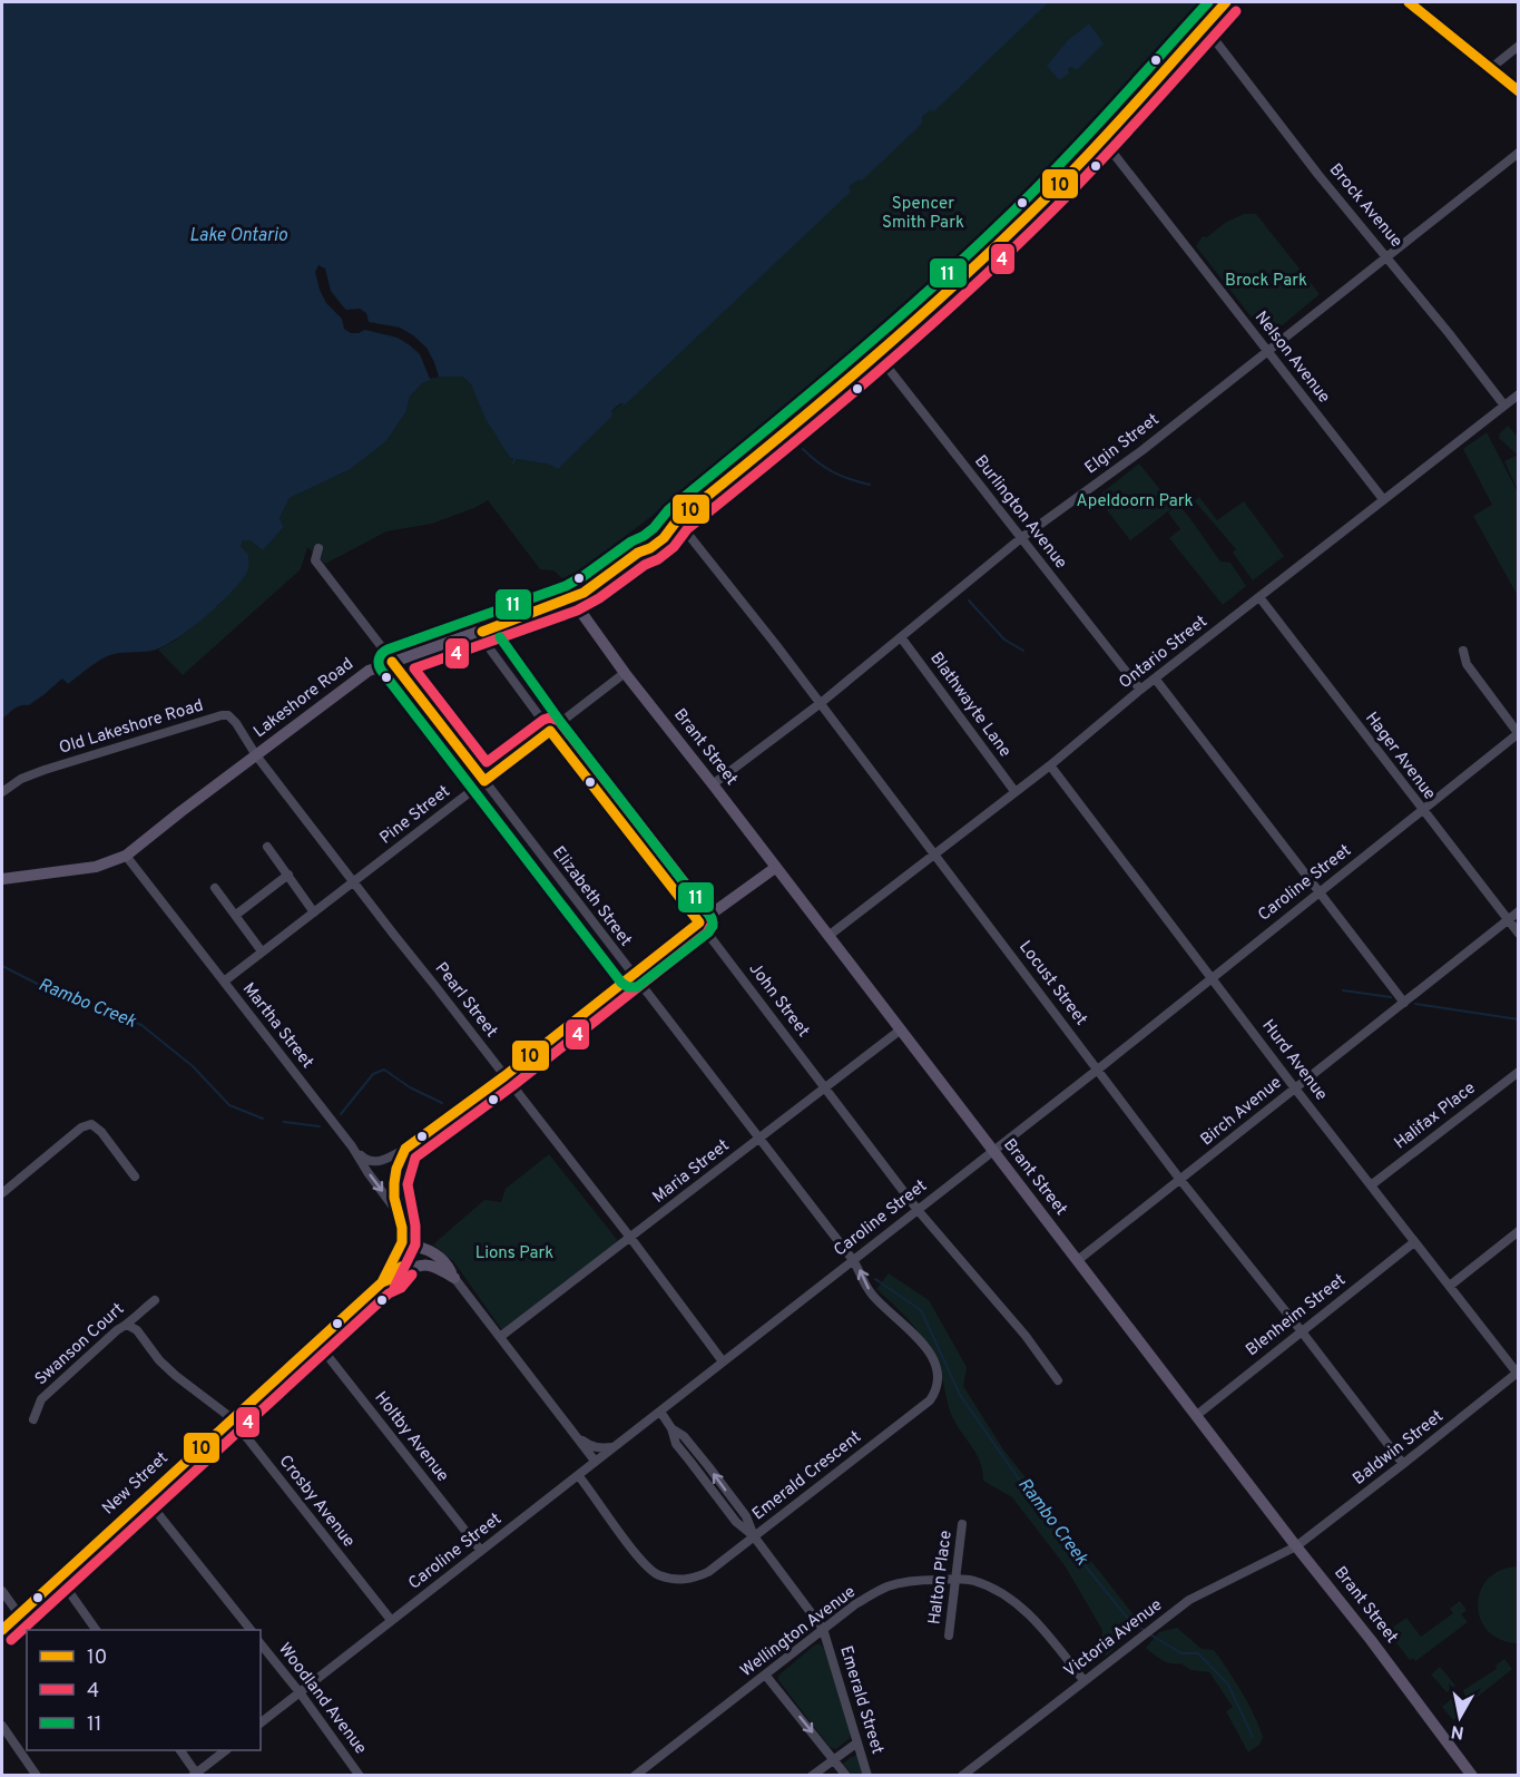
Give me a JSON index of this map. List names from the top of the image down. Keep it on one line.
{"streets":{"main road":["Lakeshore Road","Brant Street","New Street"],"street":["Brock Avenue","Nelson Avenue","Elgin Street","Burlington Avenue","Ontario Street","Blathwayte Lane","Old Lakeshore Road","Hager Avenue","Pine Street","Caroline Street","Elizabeth Street","Locust Street","Pearl Street","John Street","Martha Street","Hurd Avenue","Birch Avenue","Halifax Place","Maria Street","Blenheim Street","Swanson Court","Holtby Avenue","Baldwin Street","Emerald Crescent","Crosby Avenue","Halton Place","Wellington Avenue","Victoria Avenue","Woodland Avenue","Emerald Street"]},"crossings":[["Brock Avenue","Elgin Street"],["Brock Avenue","Ontario Street"],["Brock Avenue","Lakeshore Road"],["Nelson Avenue","Elgin Street"],["Nelson Avenue","Ontario Street"],["Nelson Avenue","Lakeshore Road"],["Elgin Street","Burlington Avenue"],["Elgin Street","Blathwayte Lane"],["Elgin Street","Brant Street"],["Elgin Street","Locust Street"],["Burlington Avenue","Ontario Street"],["Burlington Avenue","Lakeshore Road"],["Ontario Street","Blathwayte Lane"],["Ontario Street","Brant Street"],["Ontario Street","Hager Avenue"],["Ontario Street","Locust Street"],["Ontario Street","Hurd Avenue"],["Lakeshore Road","Old Lakeshore Road"],["Lakeshore Road","Brant Street"],["Lakeshore Road","Elizabeth Street"],["Lakeshore Road","Locust Street"],["Lakeshore Road","Pearl Street"],["Lakeshore Road","John Street"],["Lakeshore Road","Martha Street"],["Old Lakeshore Road","Pearl Street"],["Brant Street","Pine Street"],["Brant Street","Caroline Street"],["Brant Street","Birch Avenue"],["Brant Street","Maria Street"],["Brant Street","Blenheim Street"],["Brant Street","Baldwin Street"],["Brant Street","Victoria Avenue"],["Hager Avenue","Caroline Street"],["Hager Avenue","Birch Avenue"],["Pine Street","Elizabeth Street"],["Pine Street","Pearl Street"],["Pine Street","John Street"],["Pine Street","Martha Street"],["Caroline Street","Elizabeth Street"],["Caroline Street","Locust Street"],["Caroline Street","Pearl Street"],["Caroline Street","John Street"],["Caroline Street","Hurd Avenue"],["Caroline Street","Holtby Avenue"],["Caroline Street","Emerald Crescent"],["Caroline Street","Crosby Avenue"],["Caroline Street","Woodland Avenue"],["Caroline Street","Emerald Street"],["Elizabeth Street","Maria Street"],["Elizabeth Street","Emerald Crescent"],["Locust Street","Birch Avenue"],["Locust Street","Blenheim Street"],["Locust Street","Baldwin Street"],["Pearl Street","Maria Street"],["John Street","Maria Street"],["Hurd Avenue","Birch Avenue"],["Hurd Avenue","Halifax Place"],["Hurd Avenue","Blenheim Street"],["Hurd Avenue","Baldwin Street"],["Swanson Court","Crosby Avenue"],["Holtby Avenue","New Street"],["Baldwin Street","Victoria Avenue"],["Emerald Crescent","Emerald Street"],["New Street","Crosby Avenue"],["Halton Place","Wellington Avenue"],["Wellington Avenue","Victoria Avenue"],["Wellington Avenue","Emerald Street"]],"water":["Lake Ontario","Rambo Creek"],"parks":["Spencer Smith Park","Brock Park","Apeldoorn Park","Lions Park"],"lines":["transit line 10","transit line 11","transit line 4"],"legend":["10","4","11"],"north":"bottom"}
